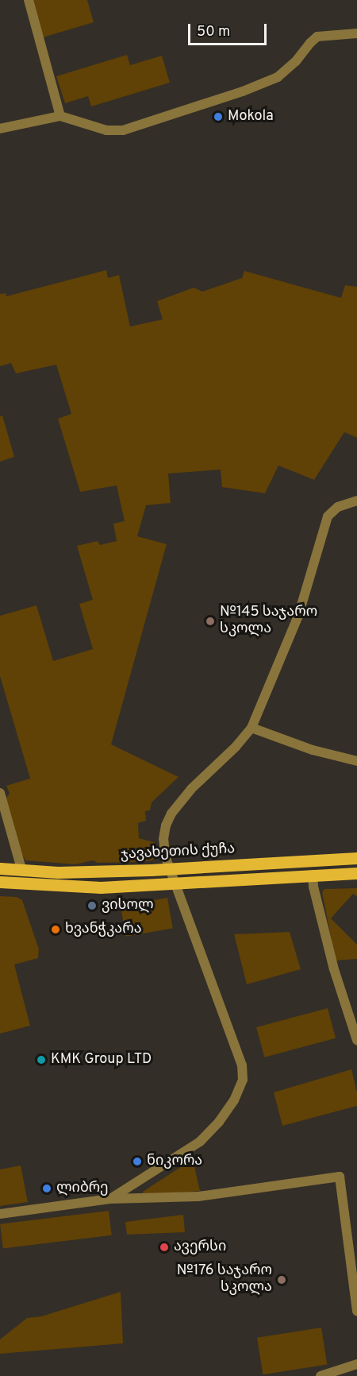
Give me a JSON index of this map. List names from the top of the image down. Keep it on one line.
{"streets":{"main road":["ჯავახეთის ქუჩა"]},"places":["Mokola","№145 საჯარო სკოლა","ვისოლ","ხვანჭკარა","KMK Group LTD","ნიკორა","ლიბრე","ავერსი","№176 საჯარო სკოლა"],"scale_bar":"50 m"}
